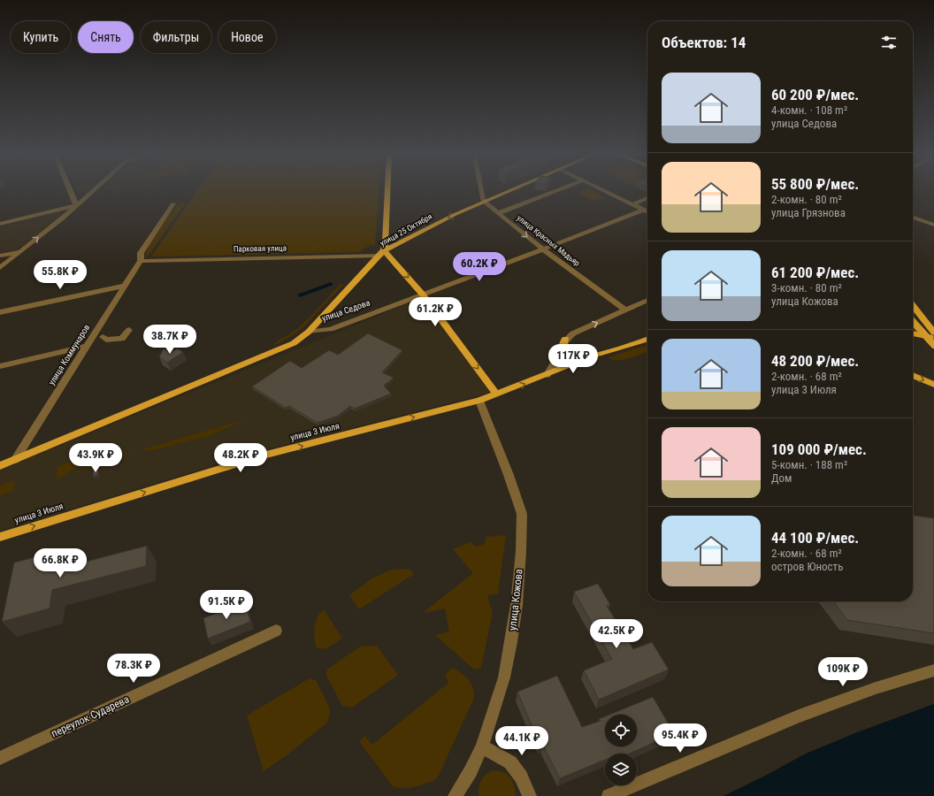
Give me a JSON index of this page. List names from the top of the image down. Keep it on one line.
{"streets":{"main road":["улица 25 Октября","улица 3 Июля"],"street":["улица Красных Мадьяр","Парковая улица","улица Седова","улица Коммунаров","улица Кожова","переулок Сударева"]},"crossings":[["улица 25 Октября","улица Красных Мадьяр"],["улица 25 Октября","Парковая улица"],["улица 25 Октября","улица Седова"],["улица Красных Мадьяр","улица Седова"],["Парковая улица","улица Коммунаров"],["улица 3 Июля","улица Кожова"]],"one_way":["улица 25 Октября","улица 3 Июля"],"page":{"chip":["Купить","Снять","Фильтры","Новое"],"heading":"Объектов: 14","list":[{"name":"60 200 ₽/мес.","note":"4-комн. · 108 m² · улица Седова"},{"name":"55 800 ₽/мес.","note":"2-комн. · 80 m² · улица Грязнова"},{"name":"61 200 ₽/мес.","note":"3-комн. · 80 m² · улица Кожова"},{"name":"48 200 ₽/мес.","note":"2-комн. · 68 m² · улица 3 Июля"},{"name":"109 000 ₽/мес.","note":"5-комн. · 188 m² · Дом"},{"name":"44 100 ₽/мес.","note":"2-комн. · 68 m² · остров Юность"}],"price":["60.2K ₽","55.8K ₽","61.2K ₽","38.7K ₽","117K ₽","43.9K ₽","48.2K ₽","66.8K ₽","91.5K ₽","42.5K ₽","78.3K ₽","109K ₽","95.4K ₽","44.1K ₽"]}}
